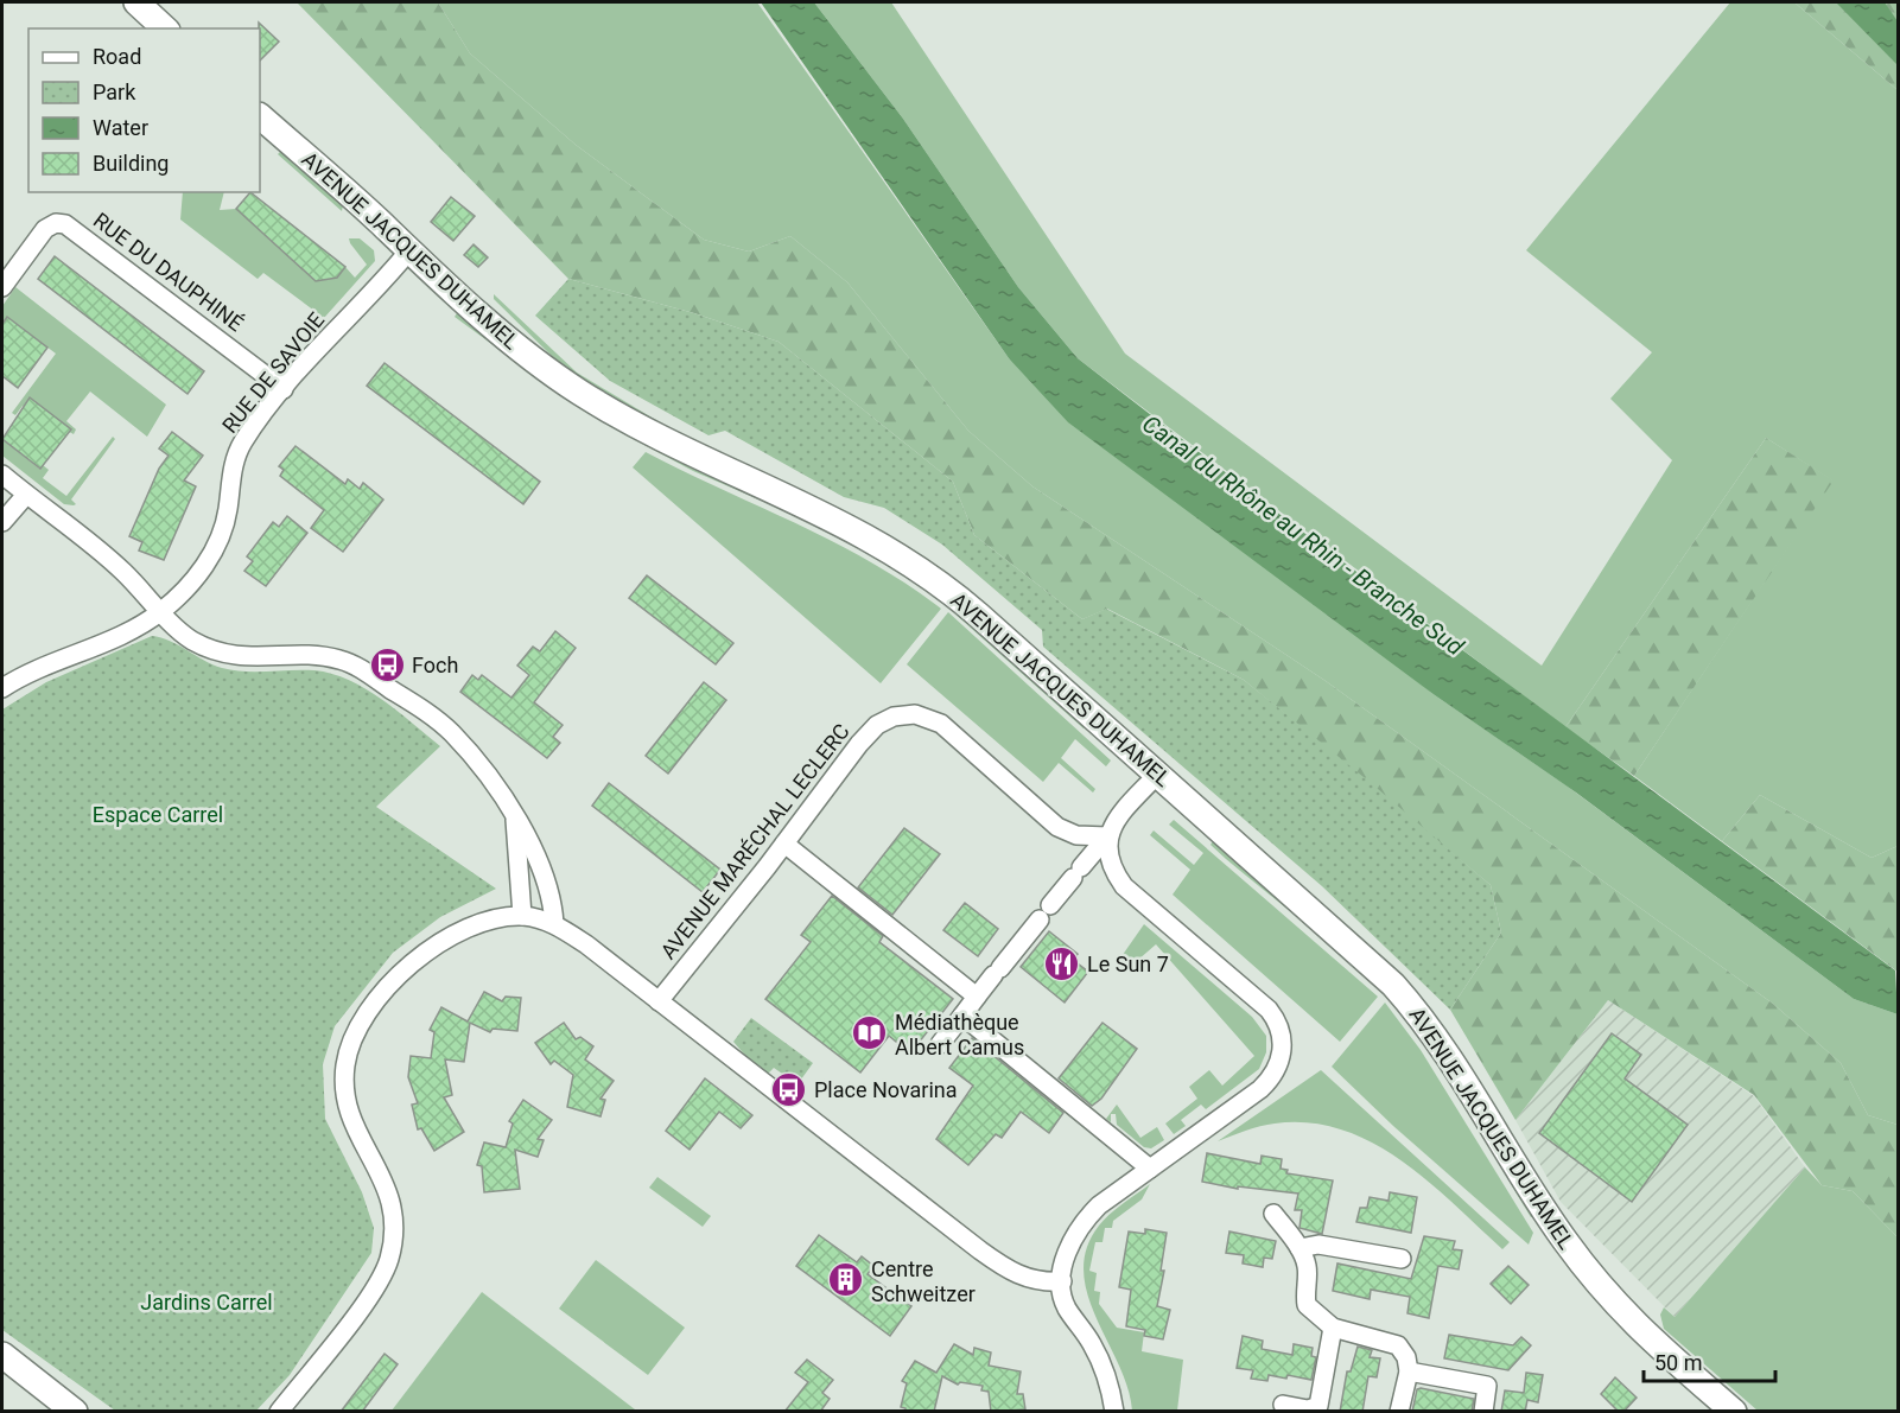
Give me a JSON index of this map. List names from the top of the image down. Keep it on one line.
{"streets":{"main road":["AVENUE JACQUES DUHAMEL"],"street":["RUE DU DAUPHINÉ","RUE DE SAVOIE","AVENUE MARÉCHAL LECLERC"]},"crossings":[["AVENUE JACQUES DUHAMEL","RUE DE SAVOIE"],["RUE DU DAUPHINÉ","RUE DE SAVOIE"]],"water":["Canal du Rhône au Rhin - Branche Sud"],"parks":["Espace Carrel","Jardins Carrel"],"places":{"bus stop":["Foch","Place Novarina"],"restaurant":["Le Sun 7"],"library":["Médiathèque Albert Camus"],"building":["Centre Schweitzer"]},"legend":["Road","Park","Water","Building"],"scale_bar":"50 m"}
